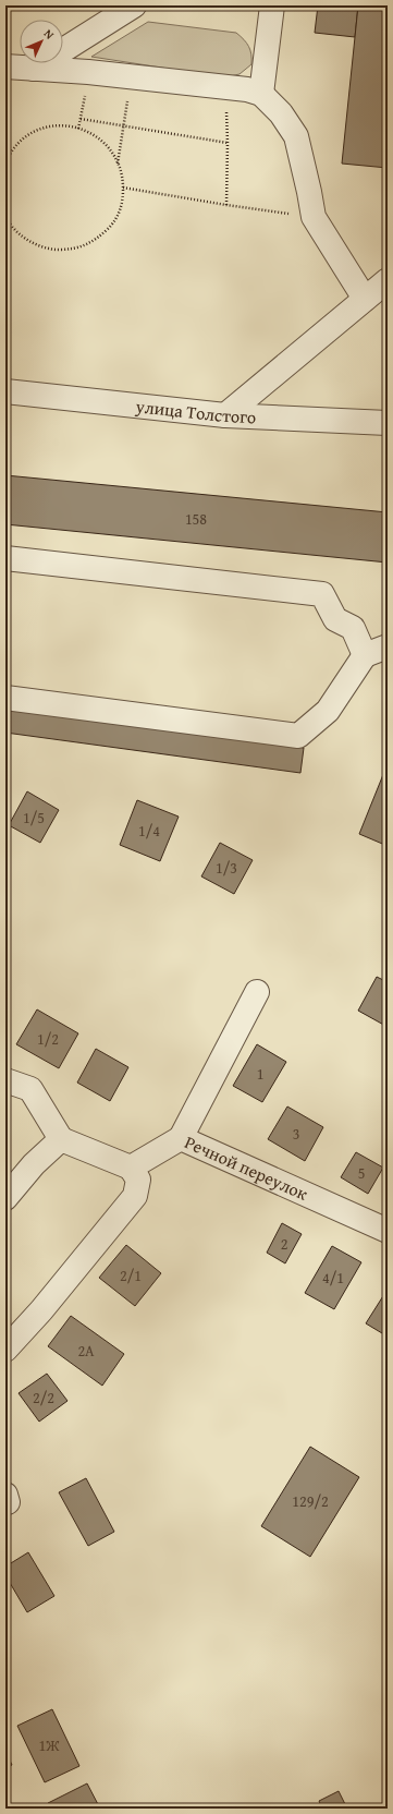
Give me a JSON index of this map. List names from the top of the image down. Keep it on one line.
{"streets":{"street":["улица Толстого","Речной переулок"]},"house_numbers":["158","1/5","1/4","1/3","1/2","1","3","5","2","2/1","4/1","2А","2/2","129/2","1Ж"],"north":"top right"}
